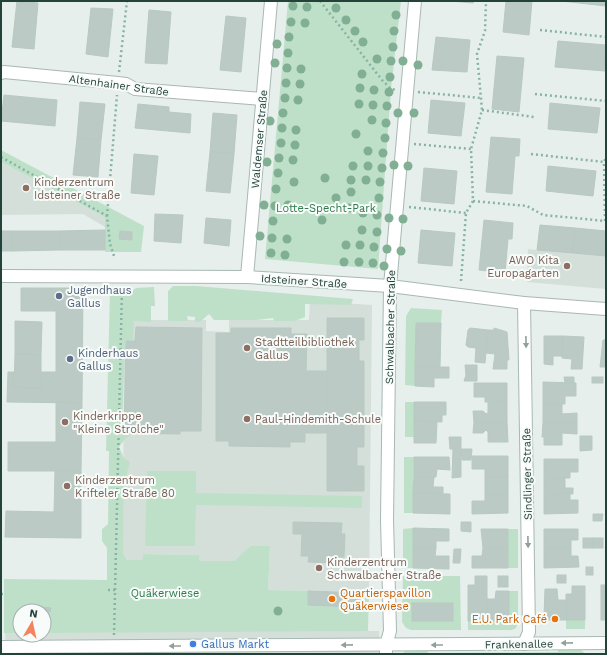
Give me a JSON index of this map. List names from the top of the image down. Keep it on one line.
{"streets":{"street":["Altenhainer Straße","Waldemser Straße","Idsteiner Straße","Schwalbacher Straße","Sindlinger Straße","Frankenallee"]},"crossings":[["Altenhainer Straße","Waldemser Straße"],["Waldemser Straße","Idsteiner Straße"],["Idsteiner Straße","Schwalbacher Straße"],["Idsteiner Straße","Sindlinger Straße"],["Schwalbacher Straße","Frankenallee"],["Sindlinger Straße","Frankenallee"]],"one_way":["Sindlinger Straße","Frankenallee"],"parks":["Lotte-Specht-Park","Quäkerwiese"],"places":["Kinderzentrum Idsteiner Straße","AWO Kita Europagarten","Jugendhaus Gallus","Stadtteilbibliothek Gallus","Kinderhaus Gallus","Paul-Hindemith-Schule","Kinderkrippe \"Kleine Strolche\"","Kinderzentrum Krifteler Straße 80","Kinderzentrum Schwalbacher Straße","Quartierspavillon Quäkerwiese","E.U. Park Café","Gallus Markt"],"north":"top"}
